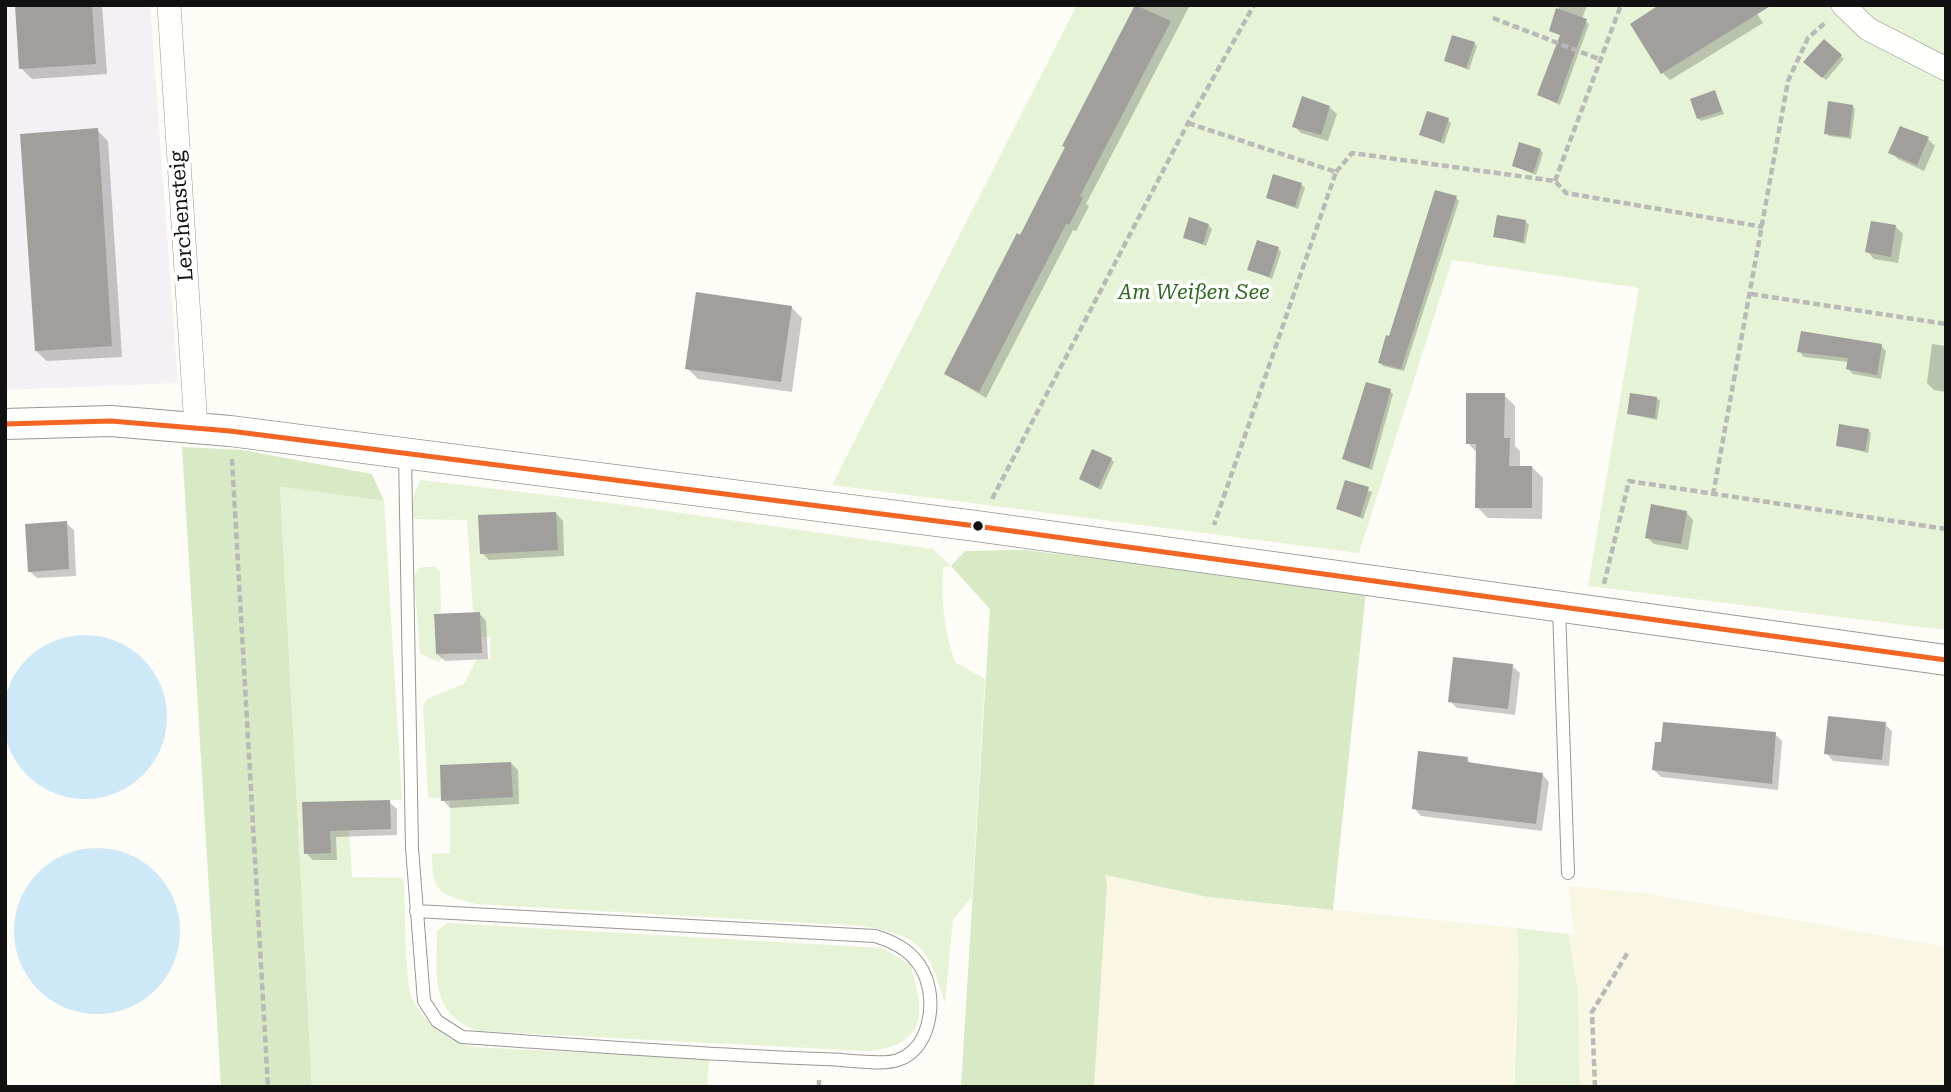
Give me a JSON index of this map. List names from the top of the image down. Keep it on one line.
{"streets":{"street":["Lerchensteig"]},"parks":["Am Weißen See"]}
